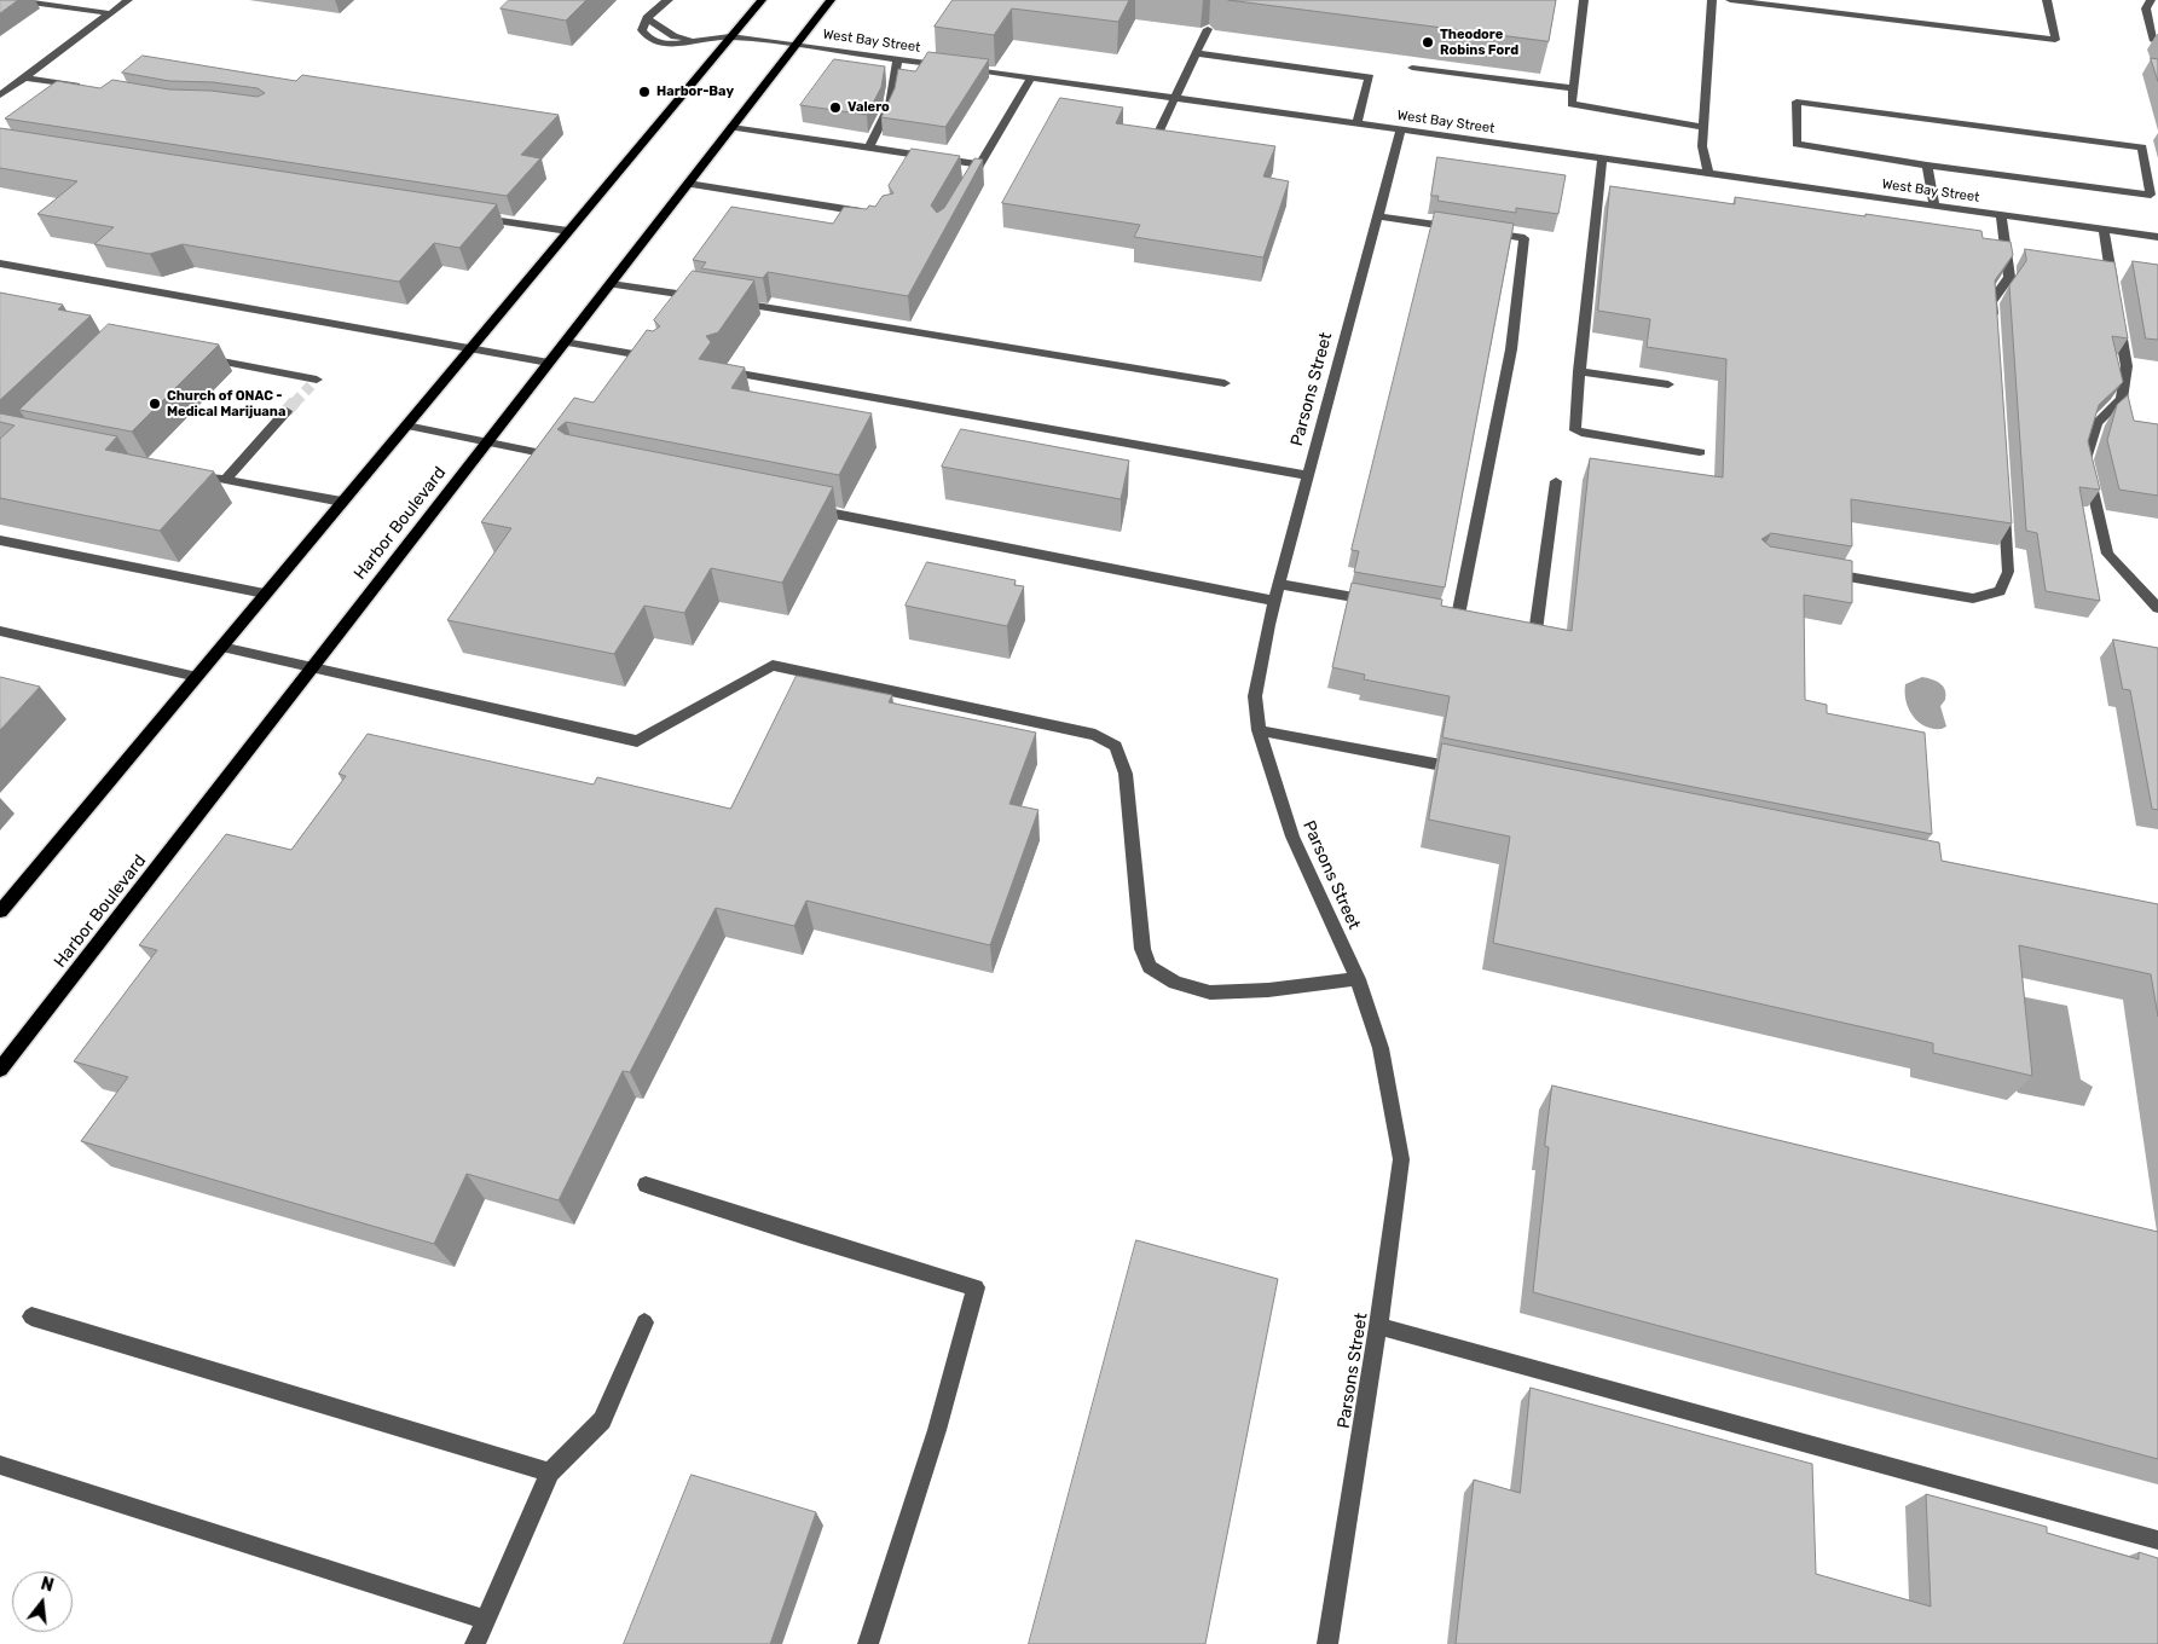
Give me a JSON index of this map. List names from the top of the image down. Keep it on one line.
{"streets":{"main road":["Harbor Boulevard"],"street":["West Bay Street","Parsons Street"]},"crossings":[["West Bay Street","Parsons Street"],["West Bay Street","Harbor Boulevard"]],"places":["Theodore Robins Ford","Harbor-Bay","Valero","Church of ONAC - Medical Marijuana"],"north":"top"}
